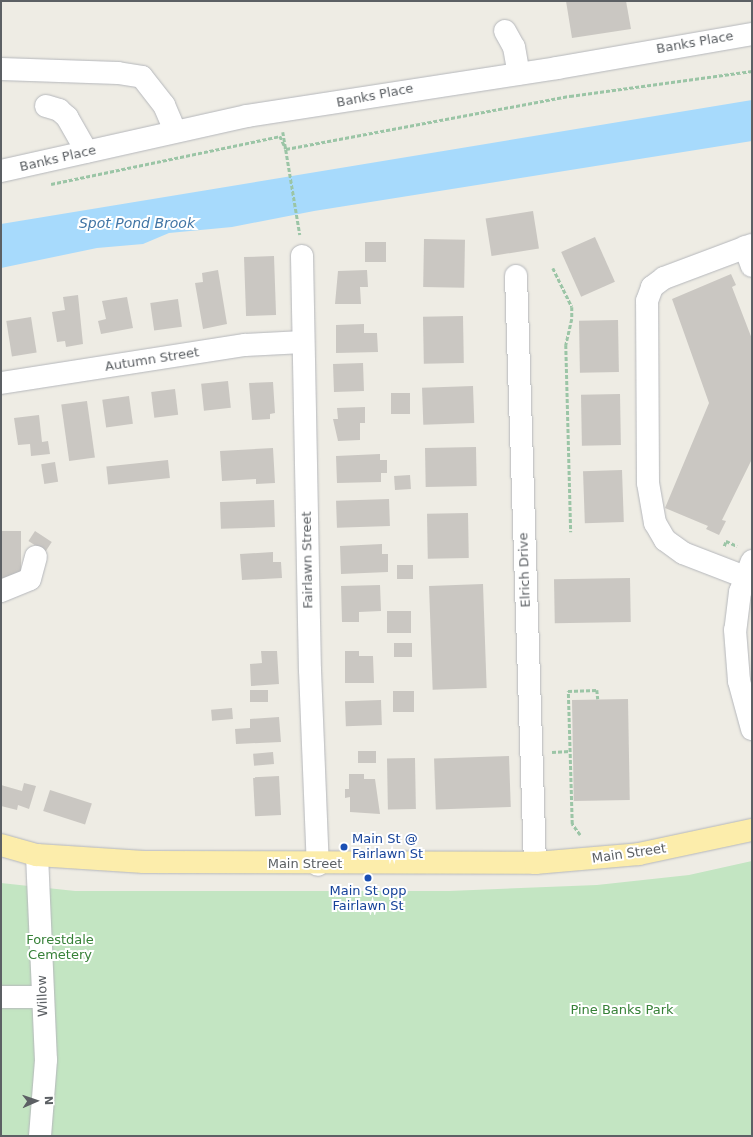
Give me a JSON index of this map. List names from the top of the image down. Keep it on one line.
{"streets":{"main road":["Main Street"],"street":["Banks Place","Autumn Street","Fairlawn Street","Elrich Drive","Willow"]},"crossings":[["Autumn Street","Fairlawn Street"],["Fairlawn Street","Main Street"],["Elrich Drive","Main Street"],["Main Street","Willow"]],"water":["Spot Pond Brook"],"parks":["Forestdale Cemetery","Pine Banks Park"],"places":["Main St @ Fairlawn St","Main St opp Fairlawn St"],"north":"right"}
